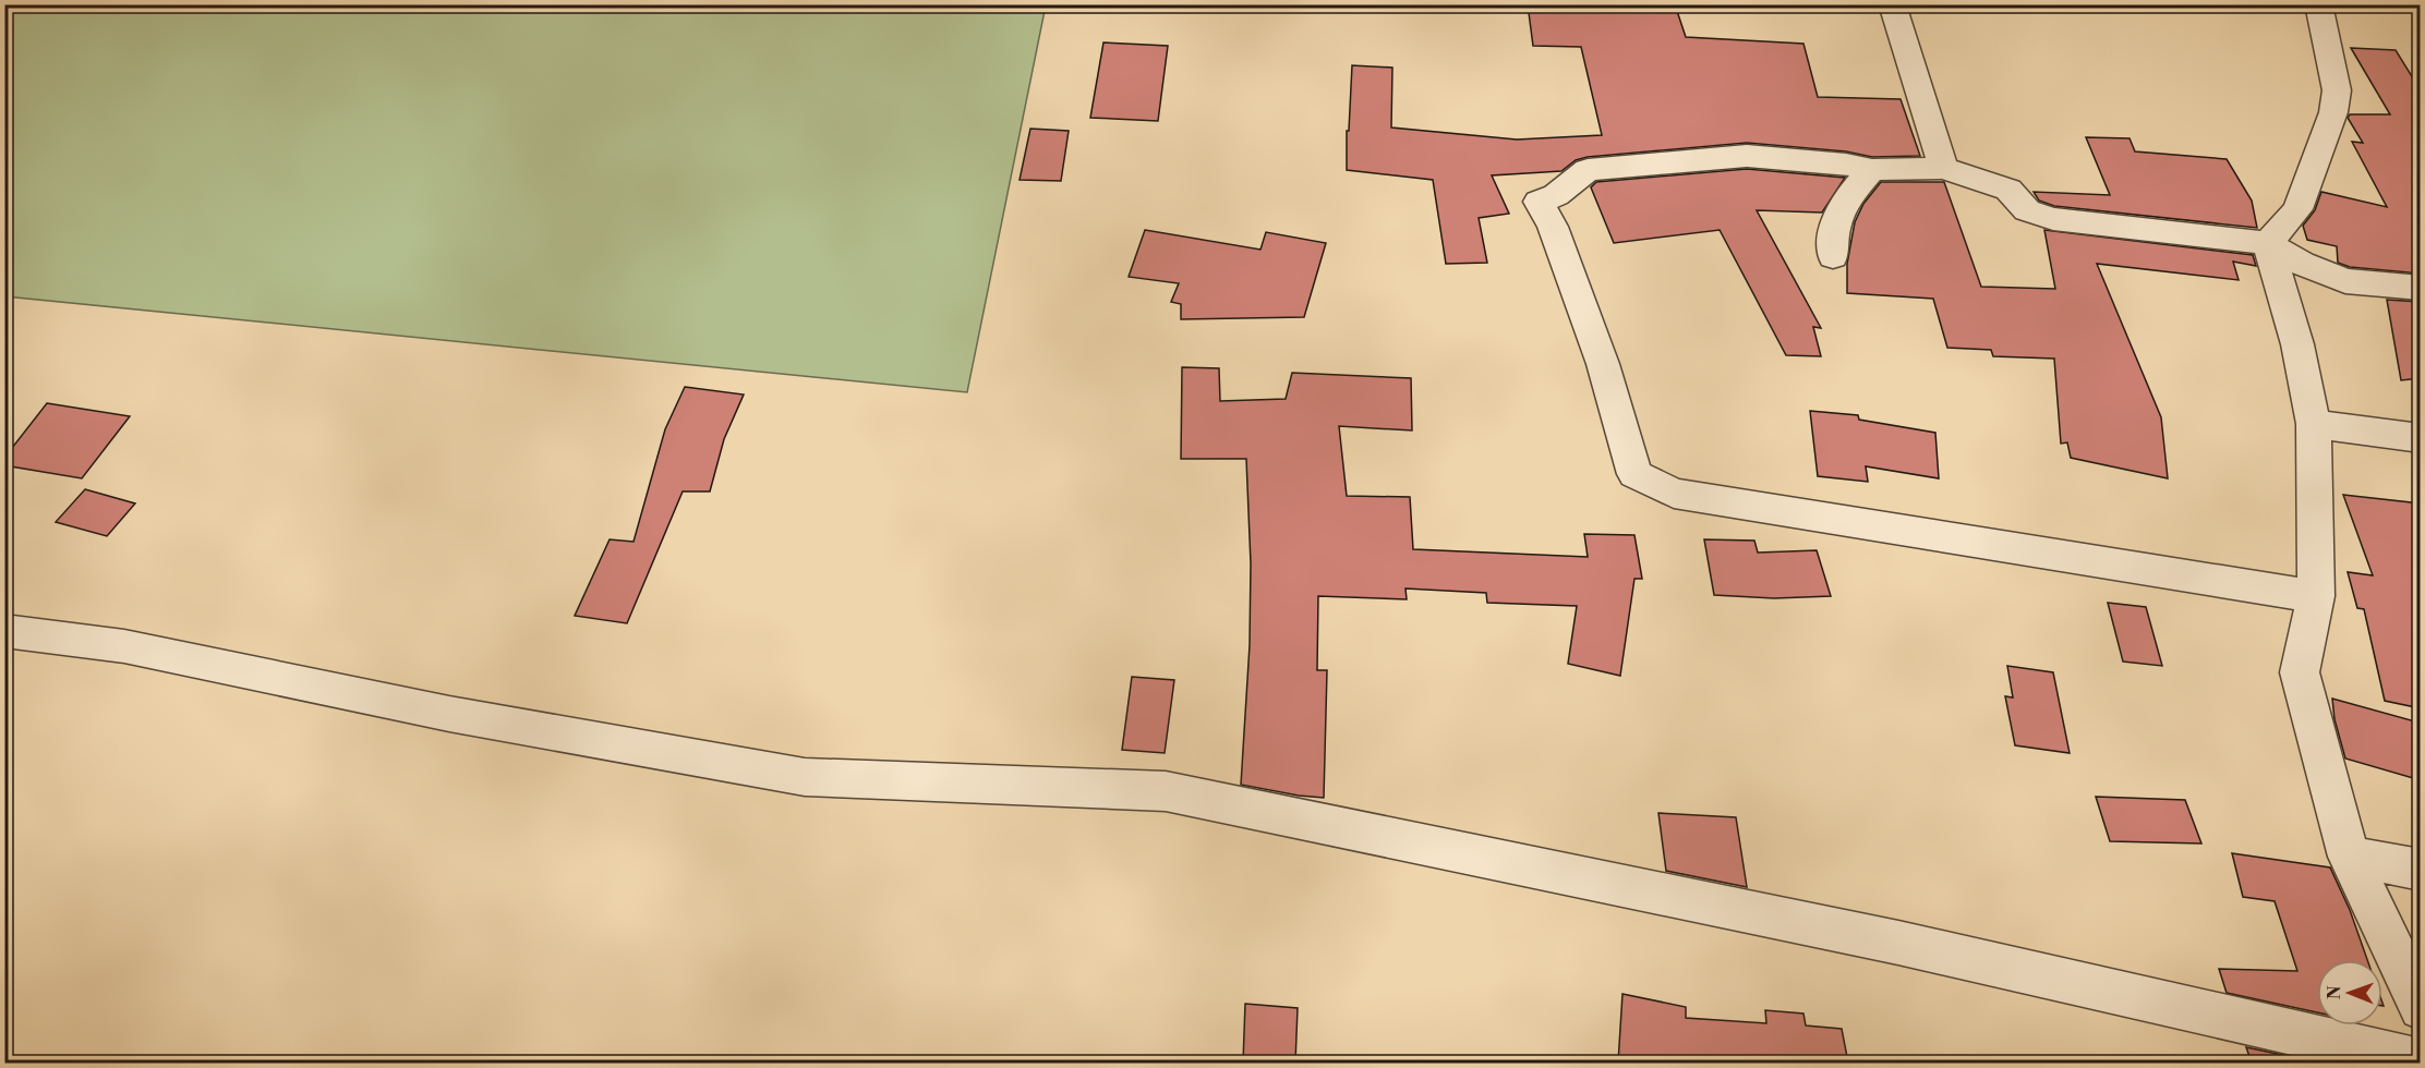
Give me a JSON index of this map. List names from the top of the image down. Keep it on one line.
{"north":"left"}
